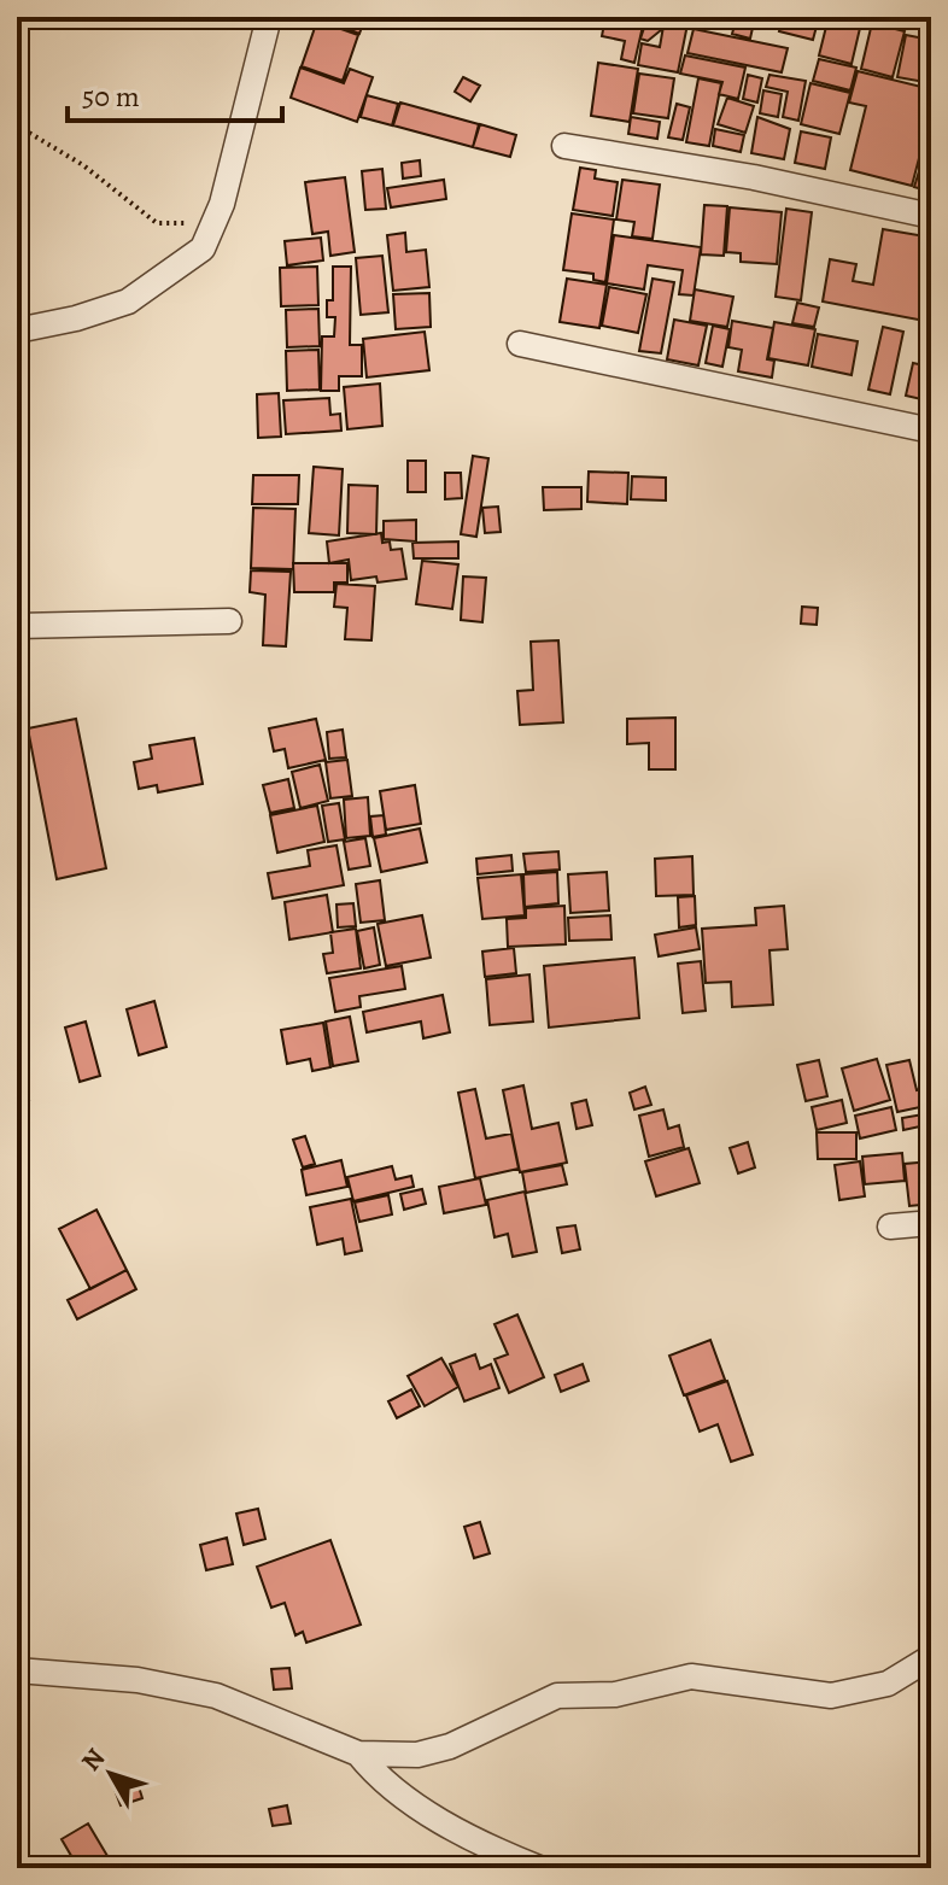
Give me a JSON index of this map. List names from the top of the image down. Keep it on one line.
{"scale_bar":"50 m","north":"top left"}
